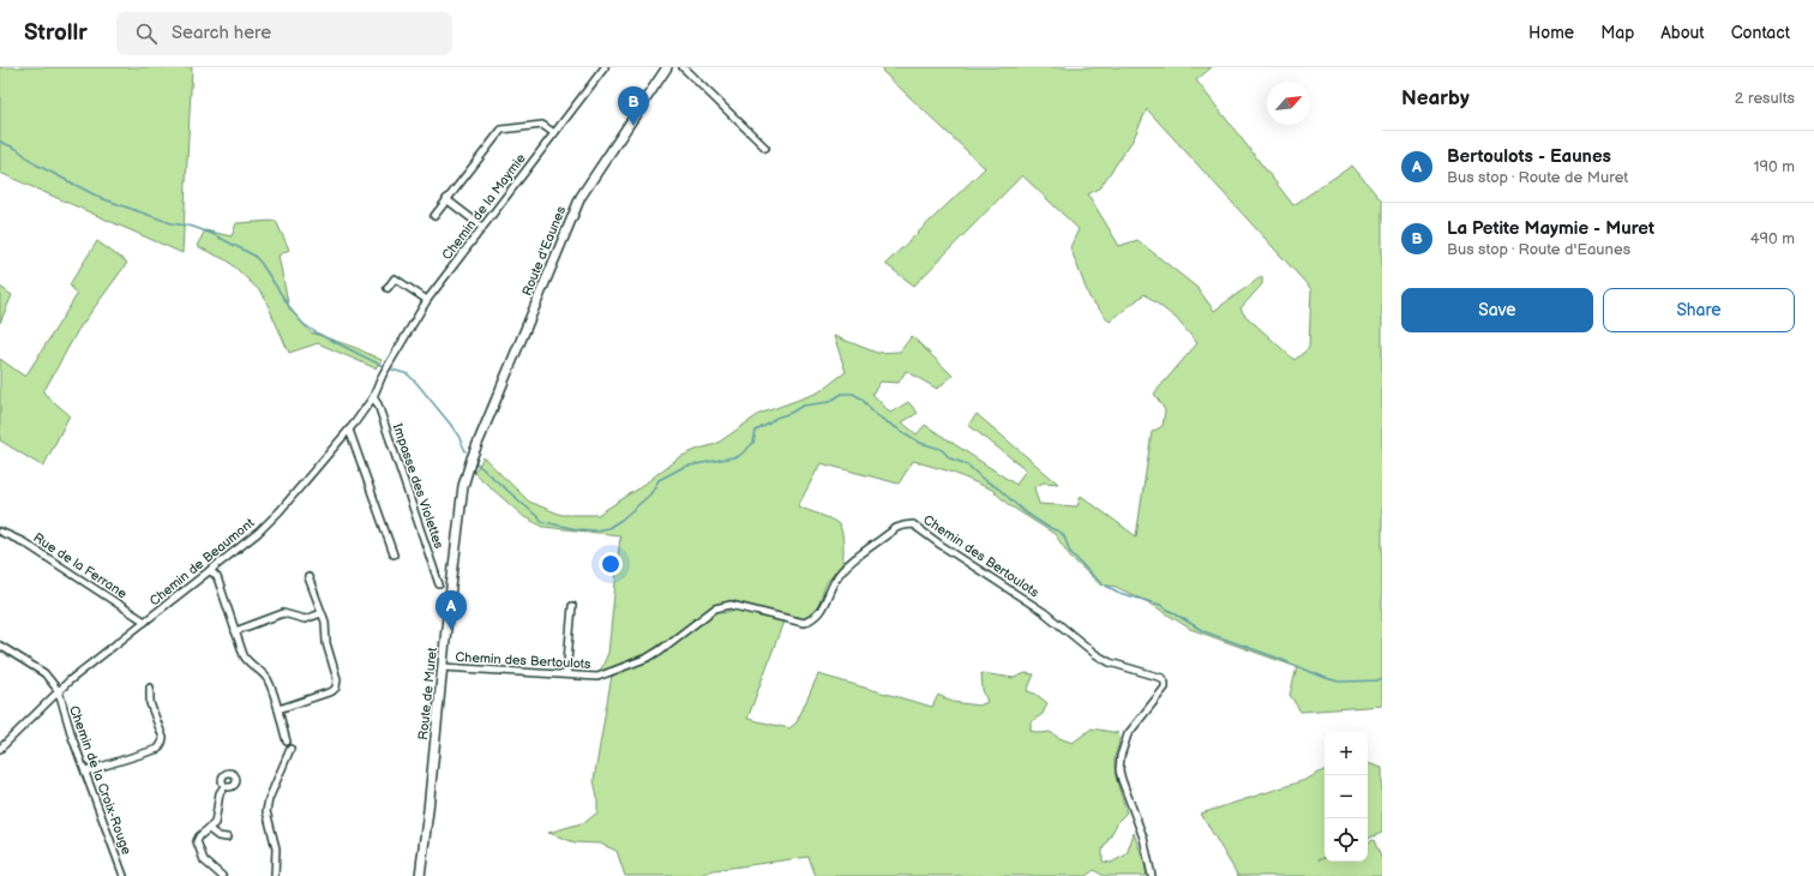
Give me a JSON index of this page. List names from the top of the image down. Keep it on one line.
{"streets":{"main road":["Route d'Eaunes","Route de Muret"],"street":["Chemin de la Maymie","Impasse des Violettes","Chemin des Bertoulots","Chemin de Beaumont","Rue de la Ferrane","Chemin de la Croix-Rouge"]},"crossings":[["Chemin de la Maymie","Chemin de Beaumont"],["Route d'Eaunes","Route de Muret"],["Impasse des Violettes","Chemin de Beaumont"],["Chemin des Bertoulots","Route de Muret"],["Chemin de Beaumont","Rue de la Ferrane"],["Chemin de Beaumont","Chemin de la Croix-Rouge"]],"north":"top right","page":{"header":"Strollr","search":"Search here","nav":["Home","Map","About","Contact"],"heading":["Nearby","2 results"],"pins":["B","A"],"list":[{"mark":"A","name":"Bertoulots - Eaunes","note":"Bus stop · Route de Muret","value":"190 m"},{"mark":"B","name":"La Petite Maymie - Muret","note":"Bus stop · Route d'Eaunes","value":"490 m"}],"buttons":["Save","Share"],"map_buttons":["+","−"]}}
